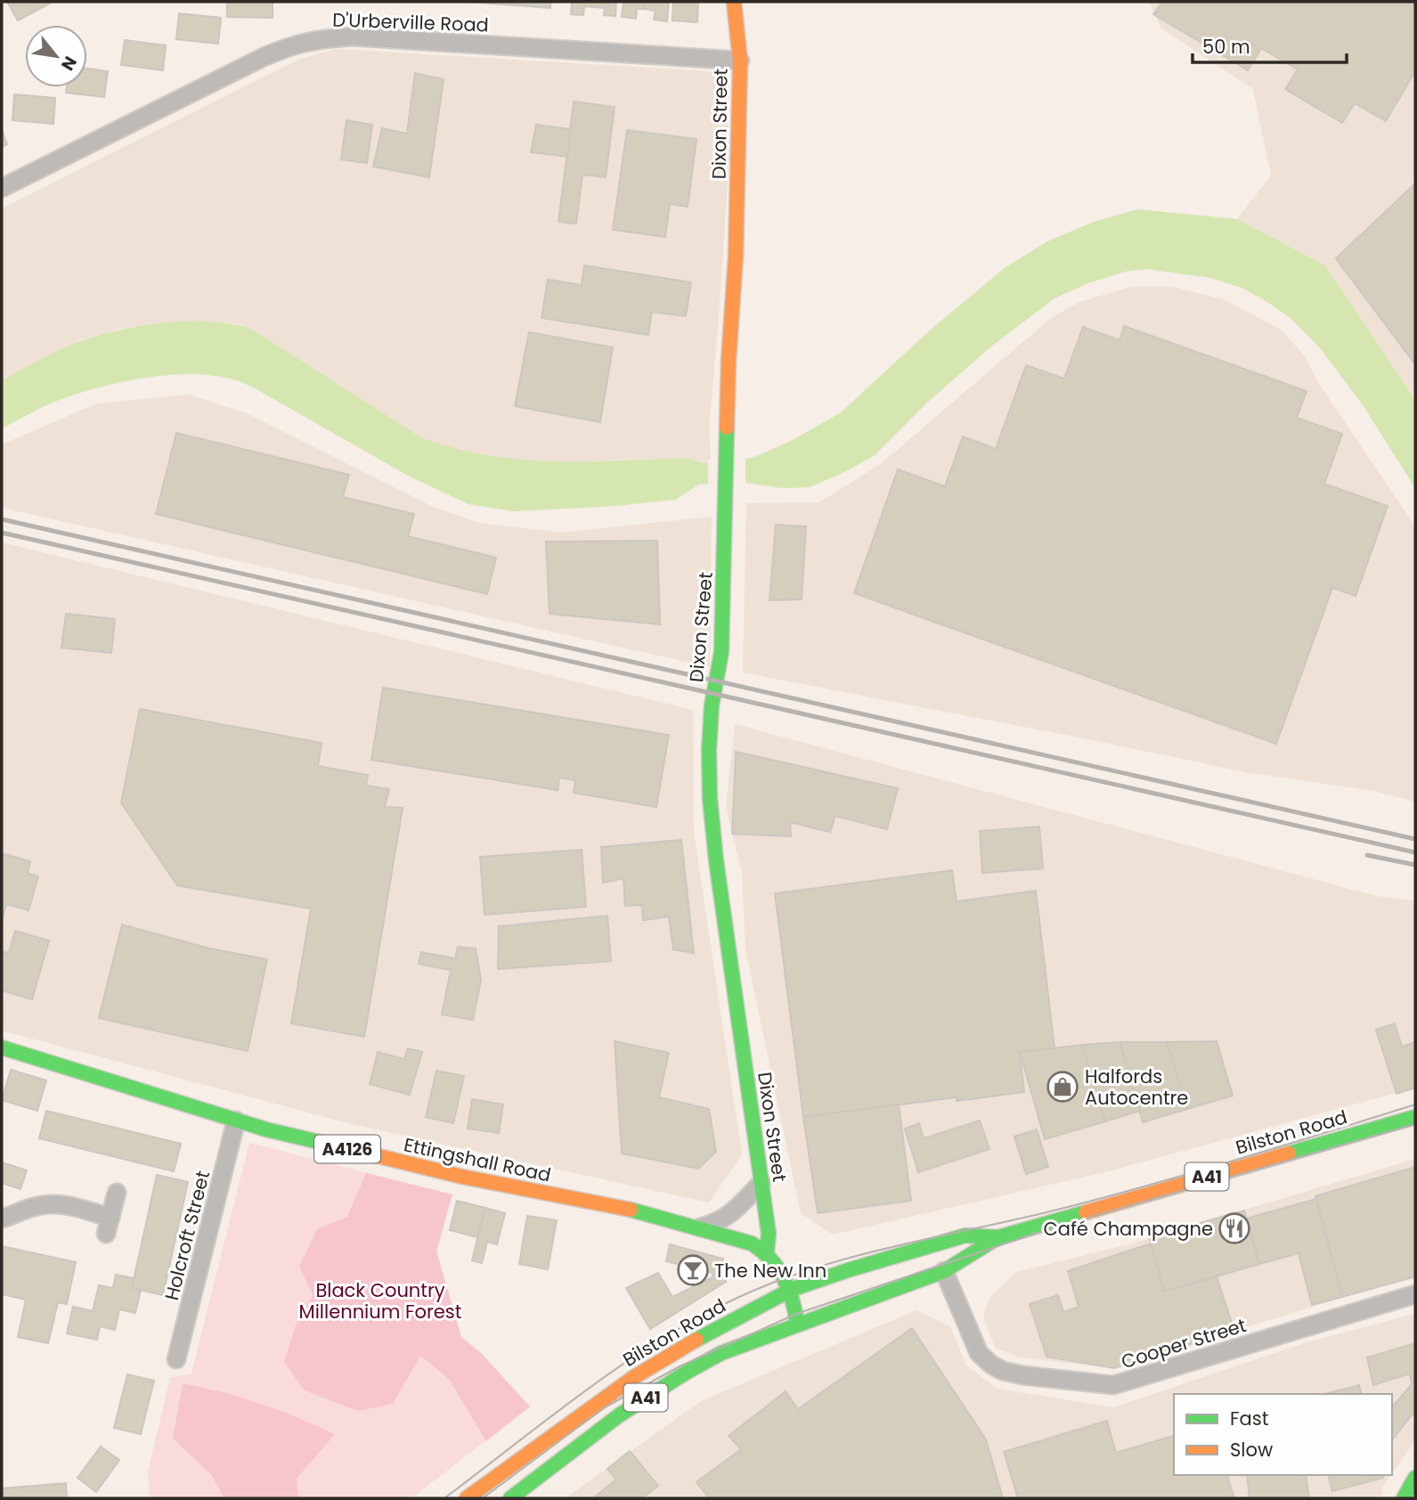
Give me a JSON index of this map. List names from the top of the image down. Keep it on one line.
{"streets":{"main road":["Dixon Street","Bilston Road","A4126","Ettingshall Road","A41"],"street":["D'Urberville Road","Holcroft Street","Cooper Street"]},"crossings":[["D'Urberville Road","Dixon Street"],["Dixon Street","Ettingshall Road"],["Bilston Road","Cooper Street"],["Ettingshall Road","Holcroft Street"]],"parks":["Black Country Millennium Forest"],"places":{"shop":["Halfords Autocentre"],"restaurant":["Café Champagne"],"bar":["The New Inn"]},"legend":["Fast","Slow"],"scale_bar":"50 m","north":"bottom right"}
